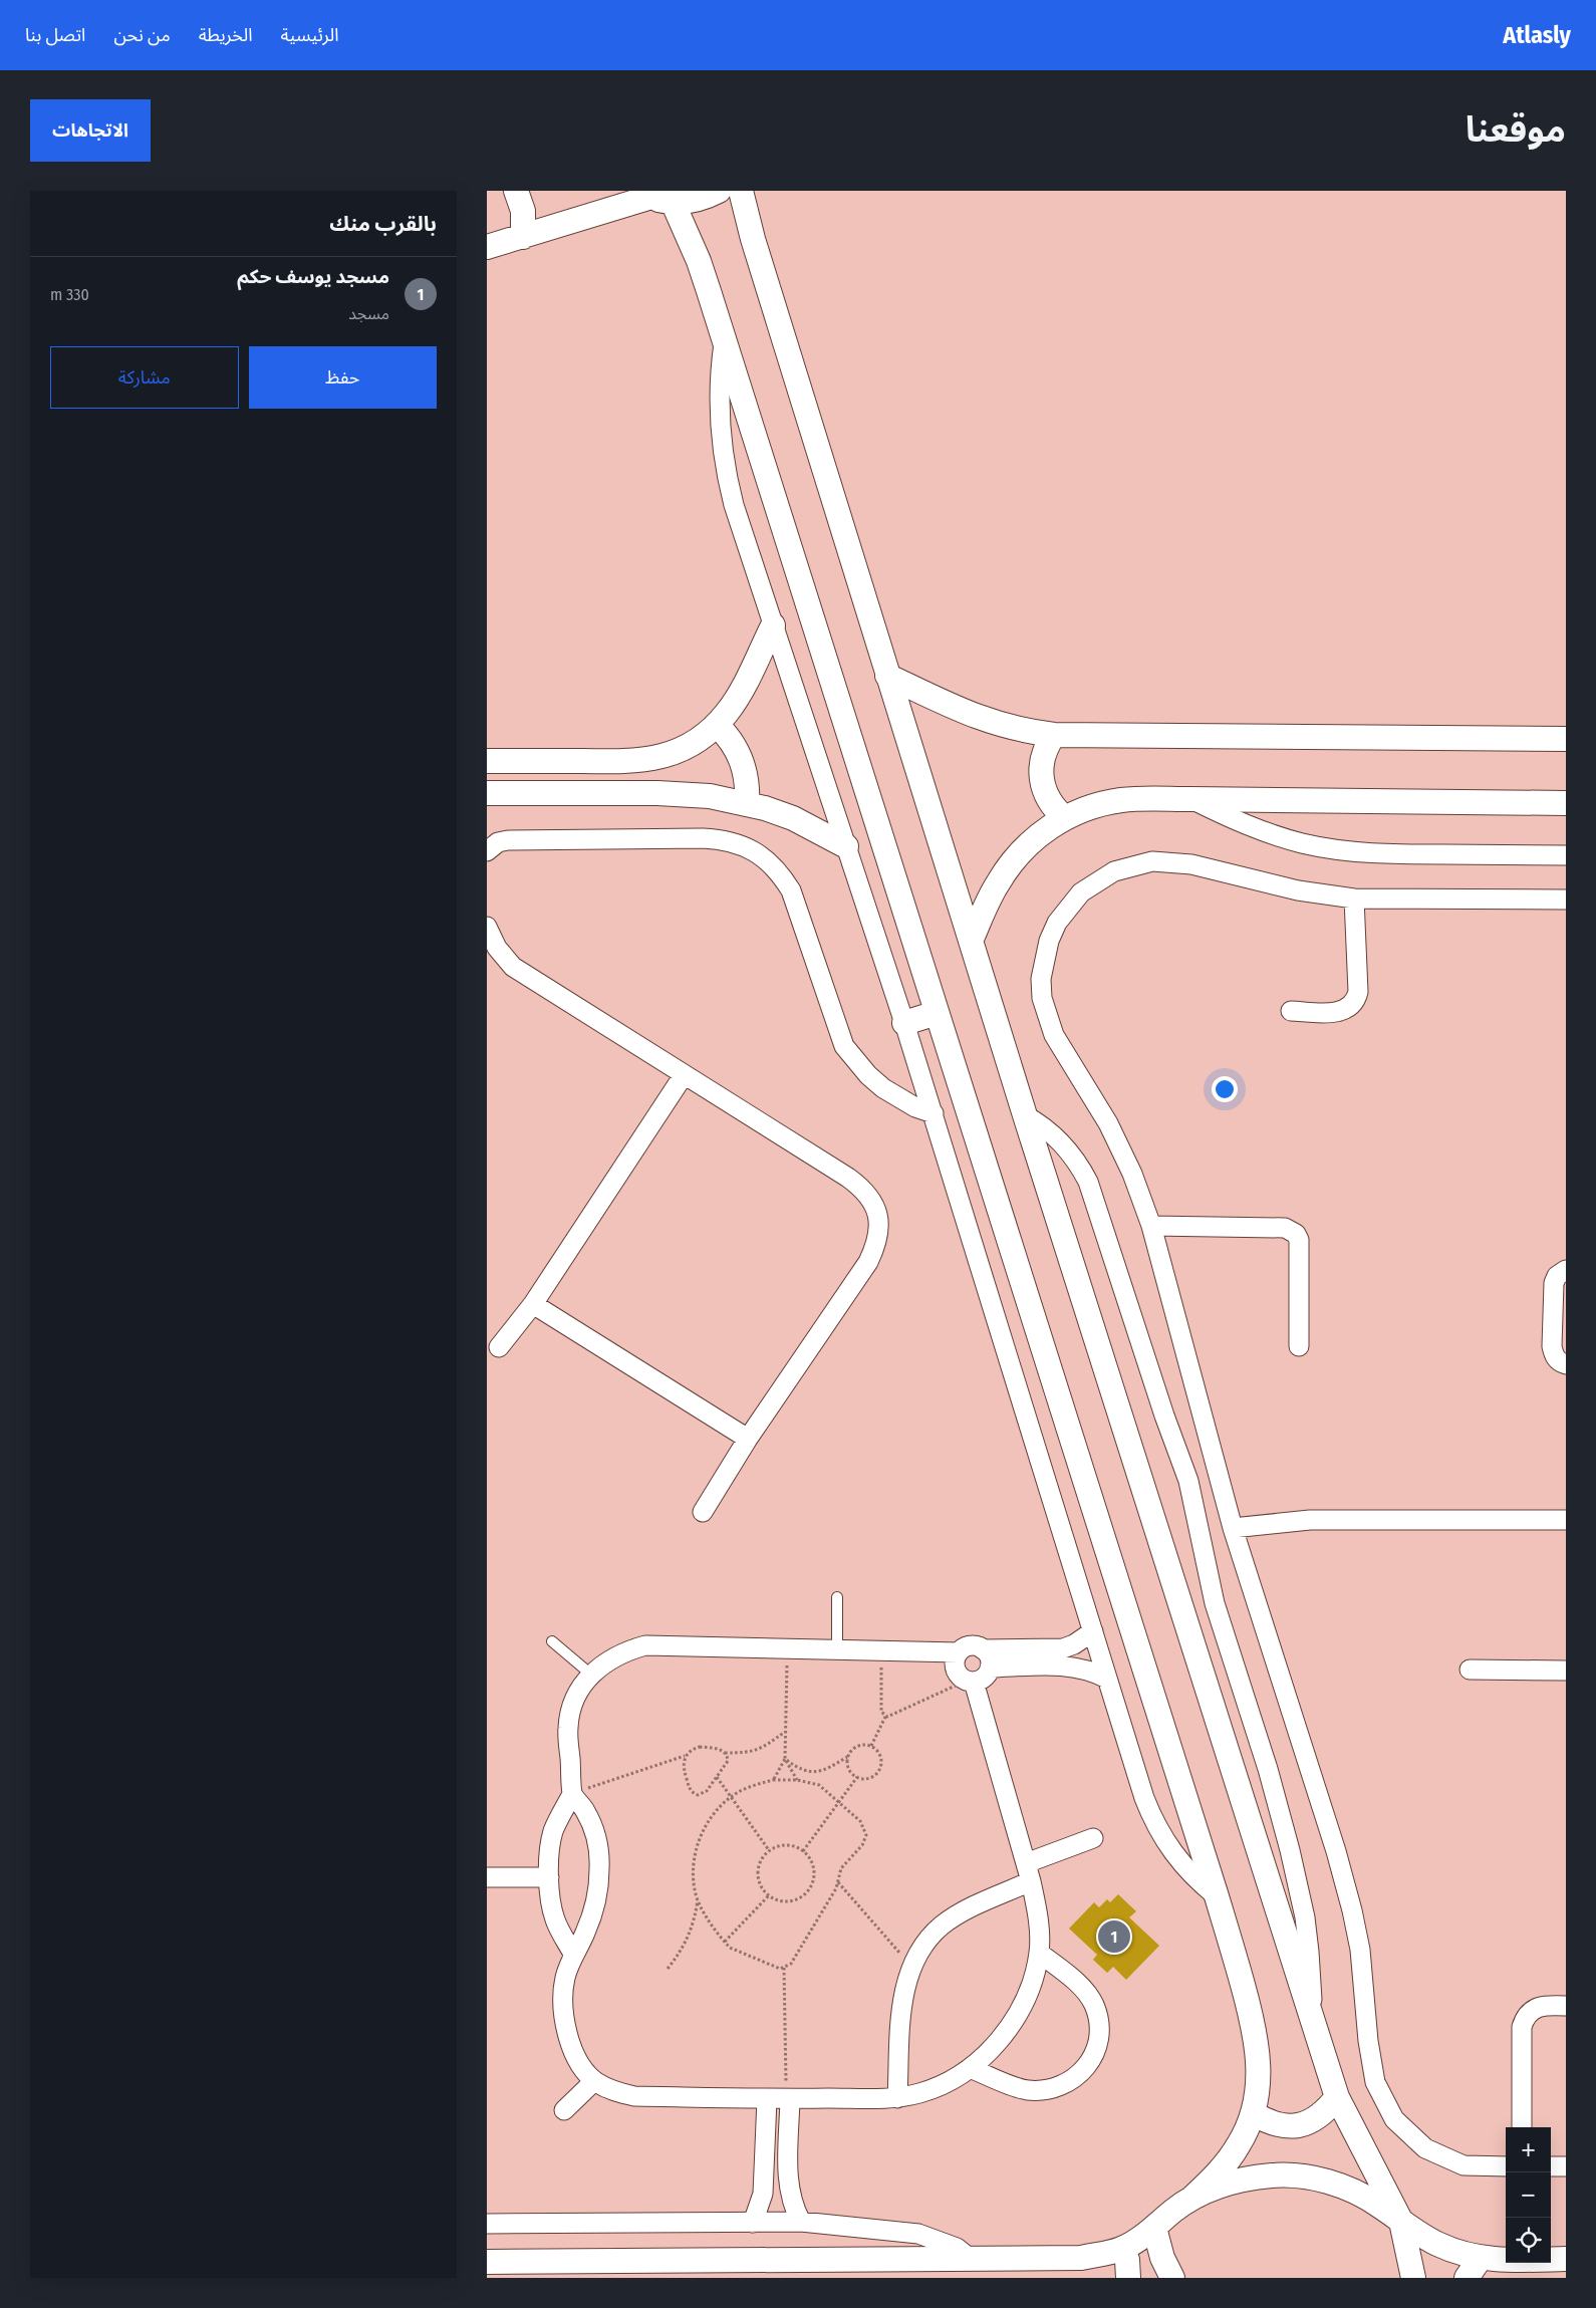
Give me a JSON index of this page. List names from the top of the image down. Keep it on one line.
{"page":{"header":"Atlasly","nav":["الرئيسية","الخريطة","من نحن","اتصل بنا"],"title":"موقعنا","buttons":["الاتجاهات",["حفظ","مشاركة"]],"heading":"بالقرب منك","list":[{"mark":"1","name":"مسجد يوسف حكم","note":"مسجد","value":"330 m"}],"pins":"1","map_buttons":["+","−"]}}
